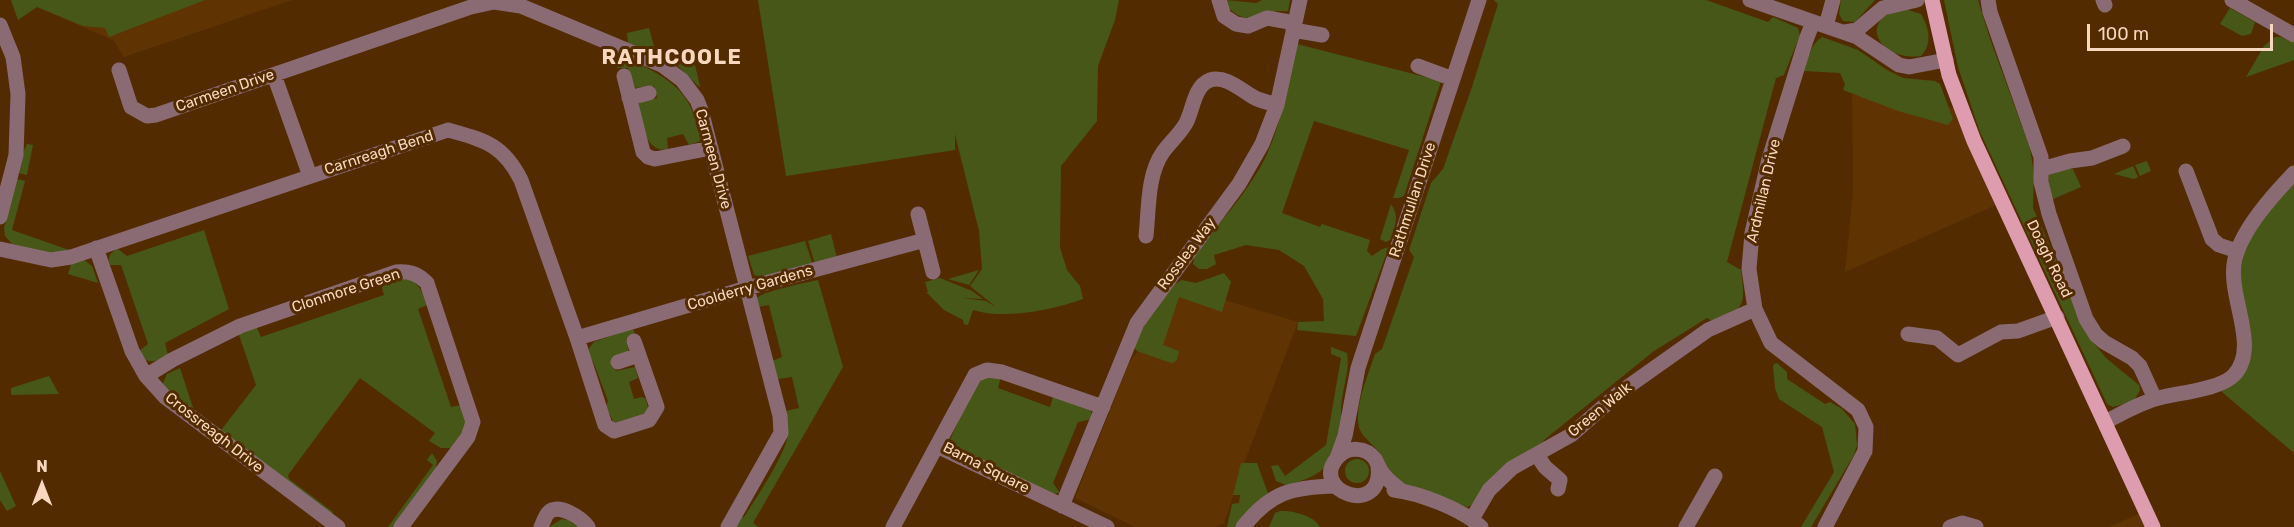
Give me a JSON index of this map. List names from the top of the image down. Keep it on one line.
{"streets":{"main road":["Doagh Road"],"street":["Carmeen Drive","Carnreagh Bend","Ardmillan Drive","Rathmullan Drive","Rosslea Way","Coolderry Gardens","Clonmore Green","Green Walk","Crossreagh Drive","Barna Square"]},"crossings":[["Carmeen Drive","Coolderry Gardens"],["Carnreagh Bend","Coolderry Gardens"],["Carnreagh Bend","Crossreagh Drive"],["Ardmillan Drive","Green Walk"],["Rosslea Way","Barna Square"],["Clonmore Green","Crossreagh Drive"]],"districts":["RATHCOOLE"],"scale_bar":"100 m","north":"top"}
